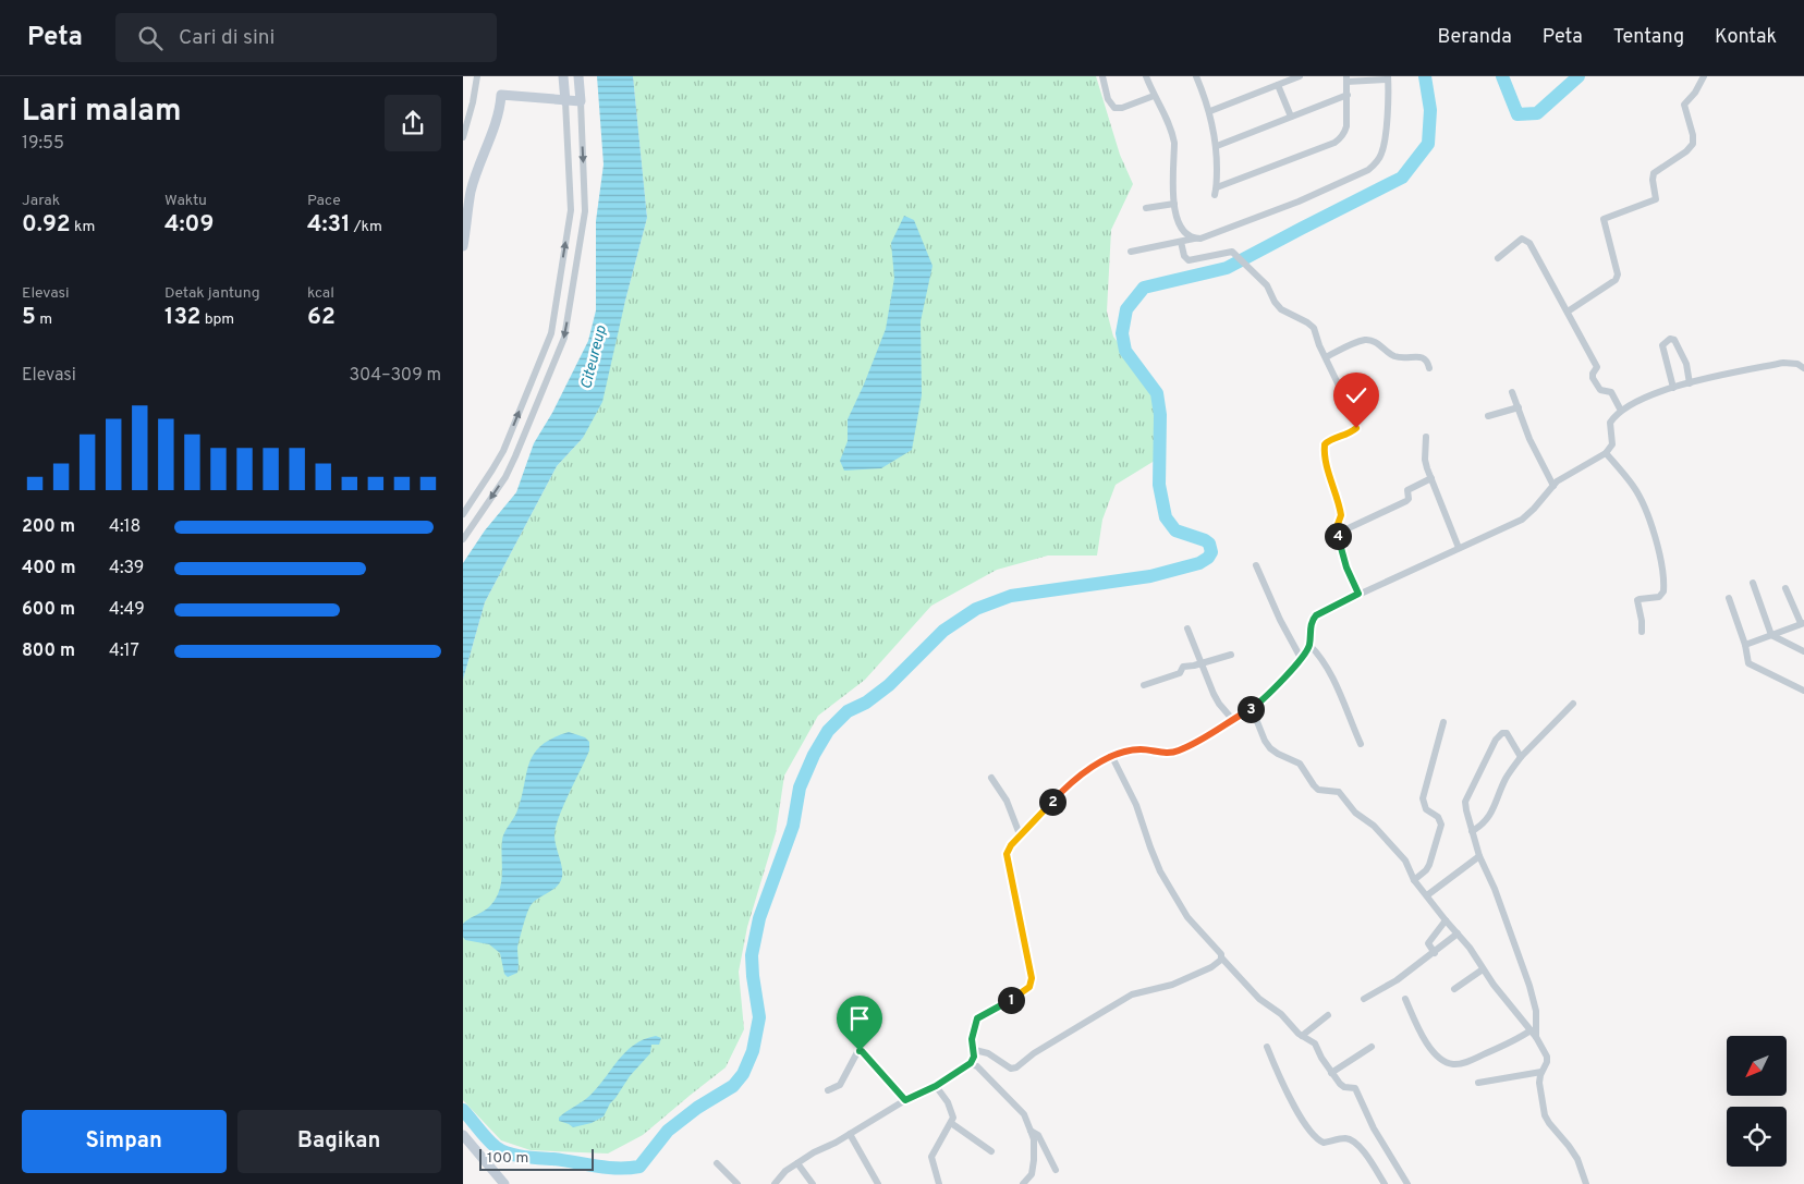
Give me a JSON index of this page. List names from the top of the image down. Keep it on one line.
{"water":["Citeureup"],"scale_bar":"100 m","north":"bottom left","page":{"header":"Peta","search":"Cari di sini","nav":["Beranda","Peta","Tentang","Kontak"],"heading":["Lari malam","19:55"],"stats":[["Jarak","0.92 km"],["Waktu","4:09"],["Pace","4:31 /km"],["Elevasi","5 m"],["Detak jantung","132 bpm"],["kcal","62"]],"chart":["Elevasi","304–309 m"],"list":[{"name":"200 m","note":"4:18"},{"name":"400 m","note":"4:39"},{"name":"600 m","note":"4:49"},{"name":"800 m","note":"4:17"}],"pins":["4","3","2","1"],"buttons":["Simpan","Bagikan"],"scale":"100 m"}}
